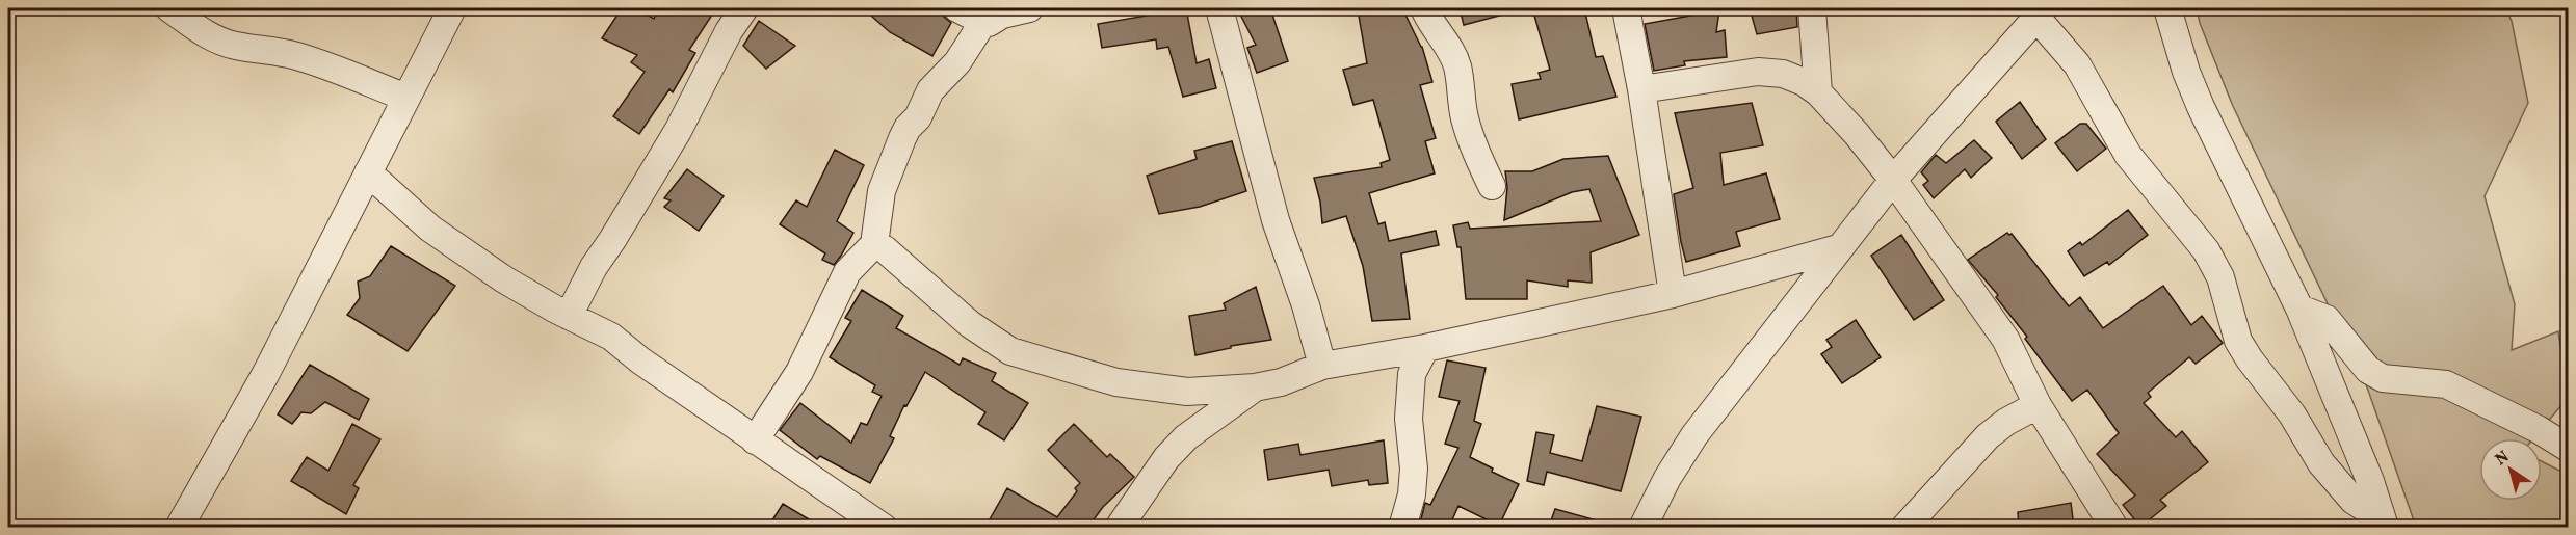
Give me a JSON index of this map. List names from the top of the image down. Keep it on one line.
{"north":"top left"}
